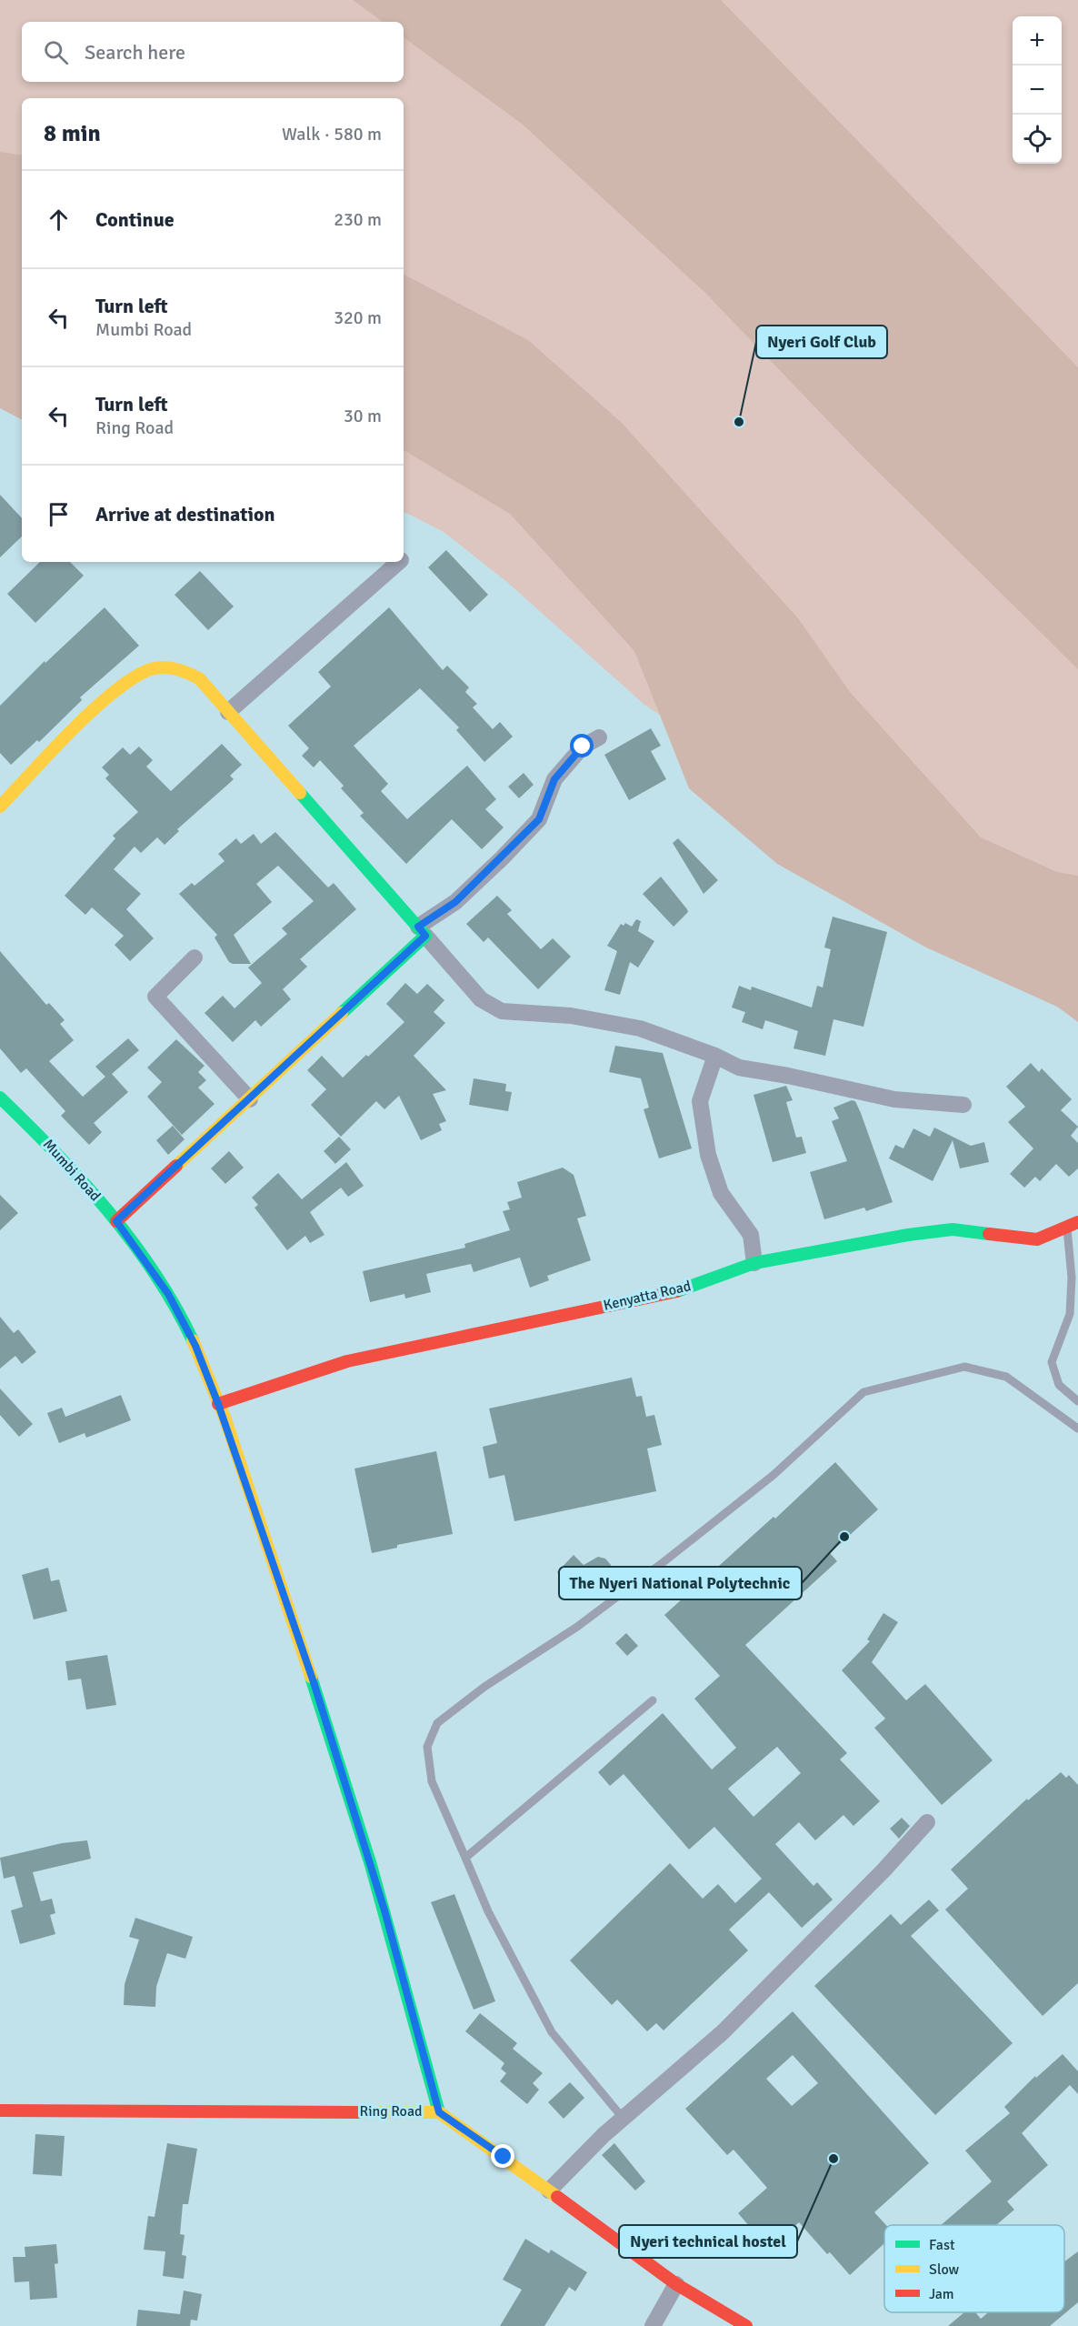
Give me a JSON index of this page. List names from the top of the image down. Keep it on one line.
{"streets":{"street":["Mumbi Road","Kenyatta Road","Ring Road"]},"crossings":[["Mumbi Road","Kenyatta Road"],["Mumbi Road","Ring Road"]],"places":["Nyeri Golf Club","The Nyeri National Polytechnic","Nyeri technical hostel"],"legend":["Fast","Slow","Jam"],"page":{"map_buttons":["+","−"],"search":"Search here","heading":["8 min","Walk · 580 m"],"list":[["Continue","230 m"],["Turn left","Mumbi Road","320 m"],["Turn left","Ring Road","30 m"],"Arrive at destination"]}}
